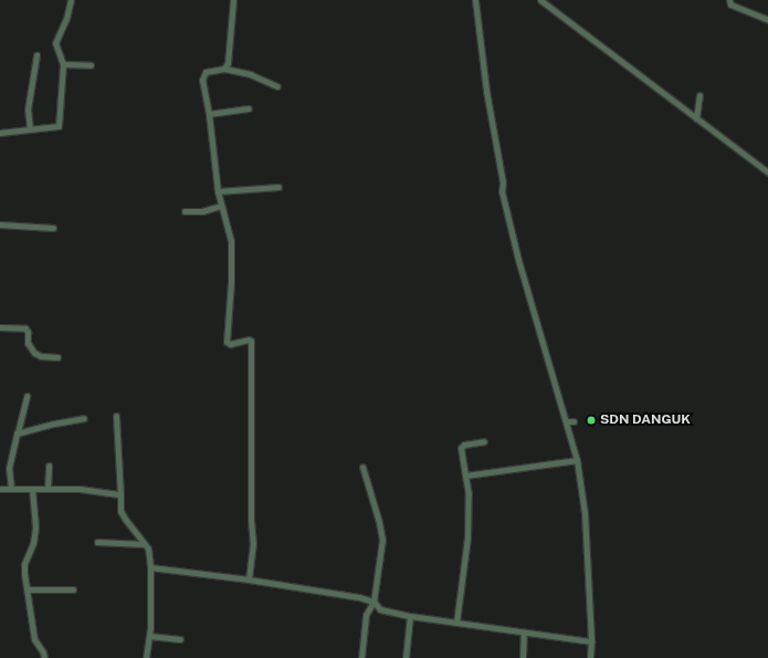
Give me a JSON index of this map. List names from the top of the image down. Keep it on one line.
{"places":["SDN DANGUK"]}
